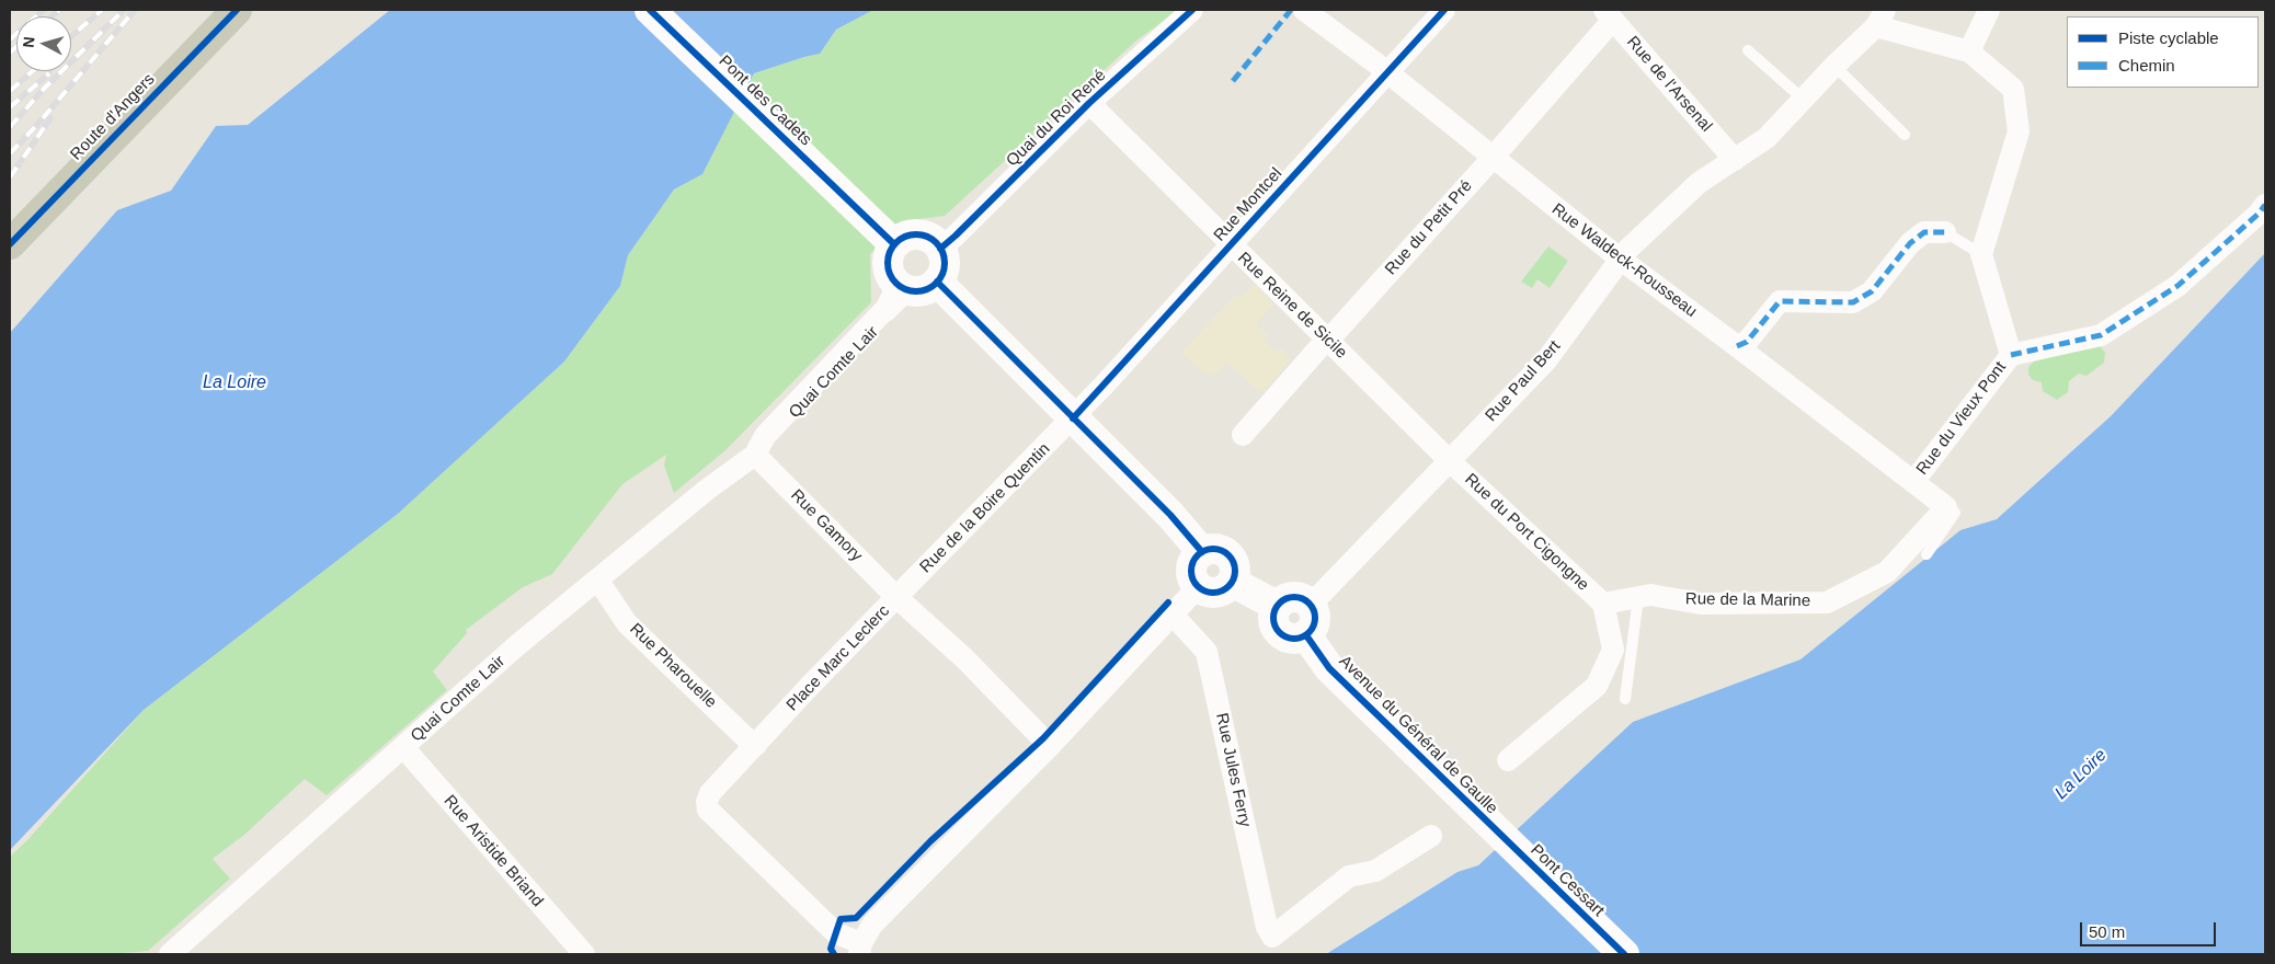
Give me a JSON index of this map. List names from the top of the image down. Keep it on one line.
{"streets":{"main road":["Pont des Cadets","Route d'Angers","Avenue du Général de Gaulle","Pont Cessart"],"street":["Rue de l'Arsenal","Quai du Roi René","Rue Montcel","Rue du Petit Pré","Rue Waldeck-Rousseau","Rue Reine de Sicile","Quai Comte Lair","Rue Paul Bert","Rue du Vieux Pont","Rue de la Boire Quentin","Rue Gamory","Rue du Port Cigongne","Rue de la Marine","Place Marc Leclerc","Rue Pharouelle","Rue Jules Ferry","Rue Aristide Briand"]},"crossings":[["Rue de l'Arsenal","Rue du Petit Pré"],["Rue de l'Arsenal","Rue Paul Bert"],["Pont des Cadets","Quai du Roi René"],["Pont des Cadets","Quai Comte Lair"],["Quai du Roi René","Rue Reine de Sicile"],["Quai du Roi René","Quai Comte Lair"],["Rue Montcel","Rue Waldeck-Rousseau"],["Rue Montcel","Rue Reine de Sicile"],["Rue Montcel","Rue de la Boire Quentin"],["Rue du Petit Pré","Rue Waldeck-Rousseau"],["Rue du Petit Pré","Rue Reine de Sicile"],["Rue Waldeck-Rousseau","Rue Paul Bert"],["Rue Waldeck-Rousseau","Rue du Vieux Pont"],["Rue Waldeck-Rousseau","Rue de la Marine"],["Rue Reine de Sicile","Rue Paul Bert"],["Rue Reine de Sicile","Rue du Port Cigongne"],["Quai Comte Lair","Rue Gamory"],["Quai Comte Lair","Rue Pharouelle"],["Quai Comte Lair","Rue Aristide Briand"],["Rue Paul Bert","Rue du Port Cigongne"],["Rue Paul Bert","Avenue du Général de Gaulle"],["Rue de la Boire Quentin","Rue Gamory"],["Rue de la Boire Quentin","Place Marc Leclerc"],["Rue Gamory","Place Marc Leclerc"],["Rue du Port Cigongne","Rue de la Marine"],["Place Marc Leclerc","Rue Pharouelle"],["Avenue du Général de Gaulle","Pont Cessart"]],"water":["La Loire"],"legend":["Piste cyclable","Chemin"],"scale_bar":"50 m","north":"left"}
